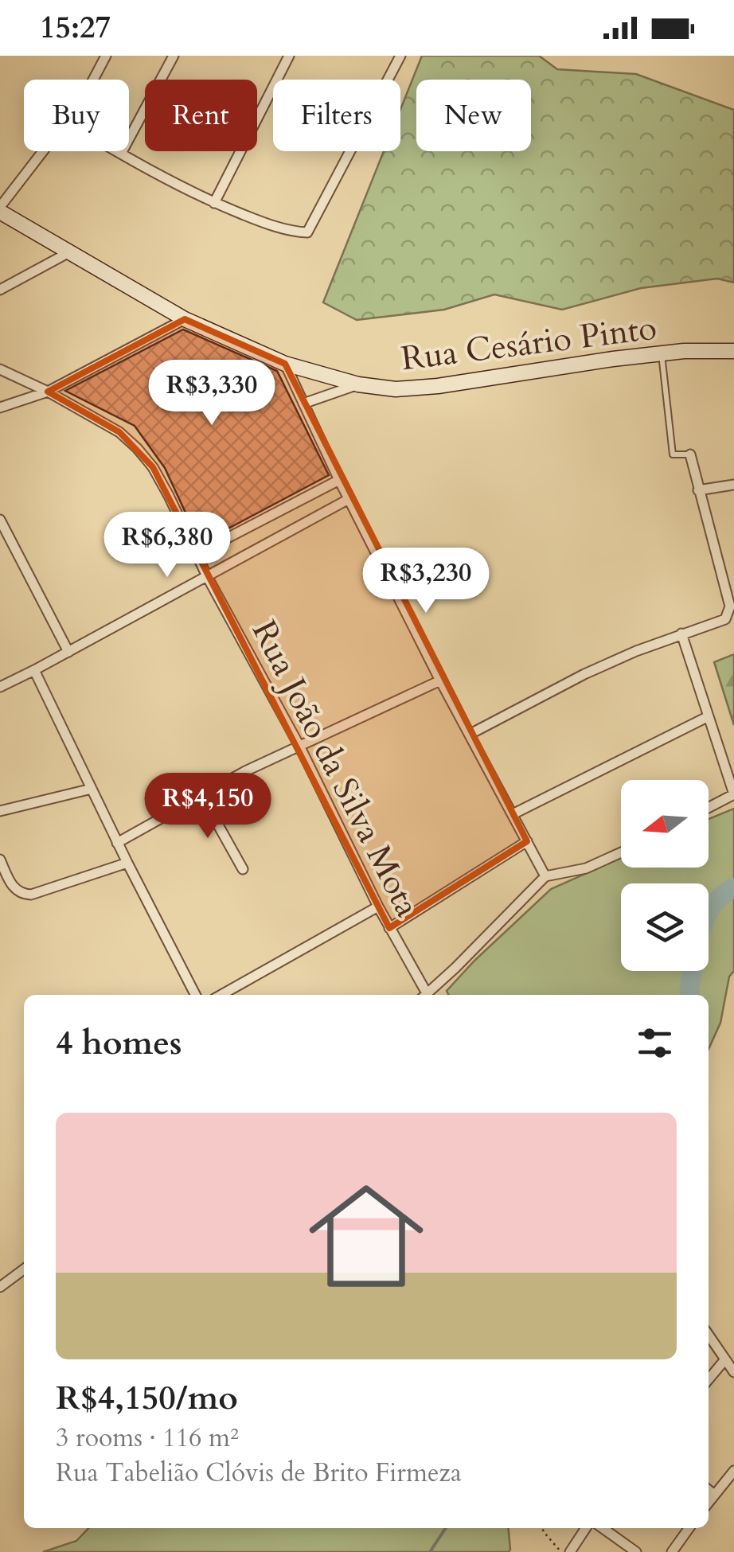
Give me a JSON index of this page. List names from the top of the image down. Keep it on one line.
{"streets":{"street":["Rua Cesário Pinto","Rua João da Silva Mota"]},"north":"left","page":{"status":"15:27","chip":["Buy","Rent","Filters","New"],"price":["R$3,330","R$6,380","R$3,230","R$4,150"],"heading":"4 homes","list":[{"name":"R$4,150/mo","note":"3 rooms · 116 m² · Rua Tabelião Clóvis de Brito Firmeza"}]}}
